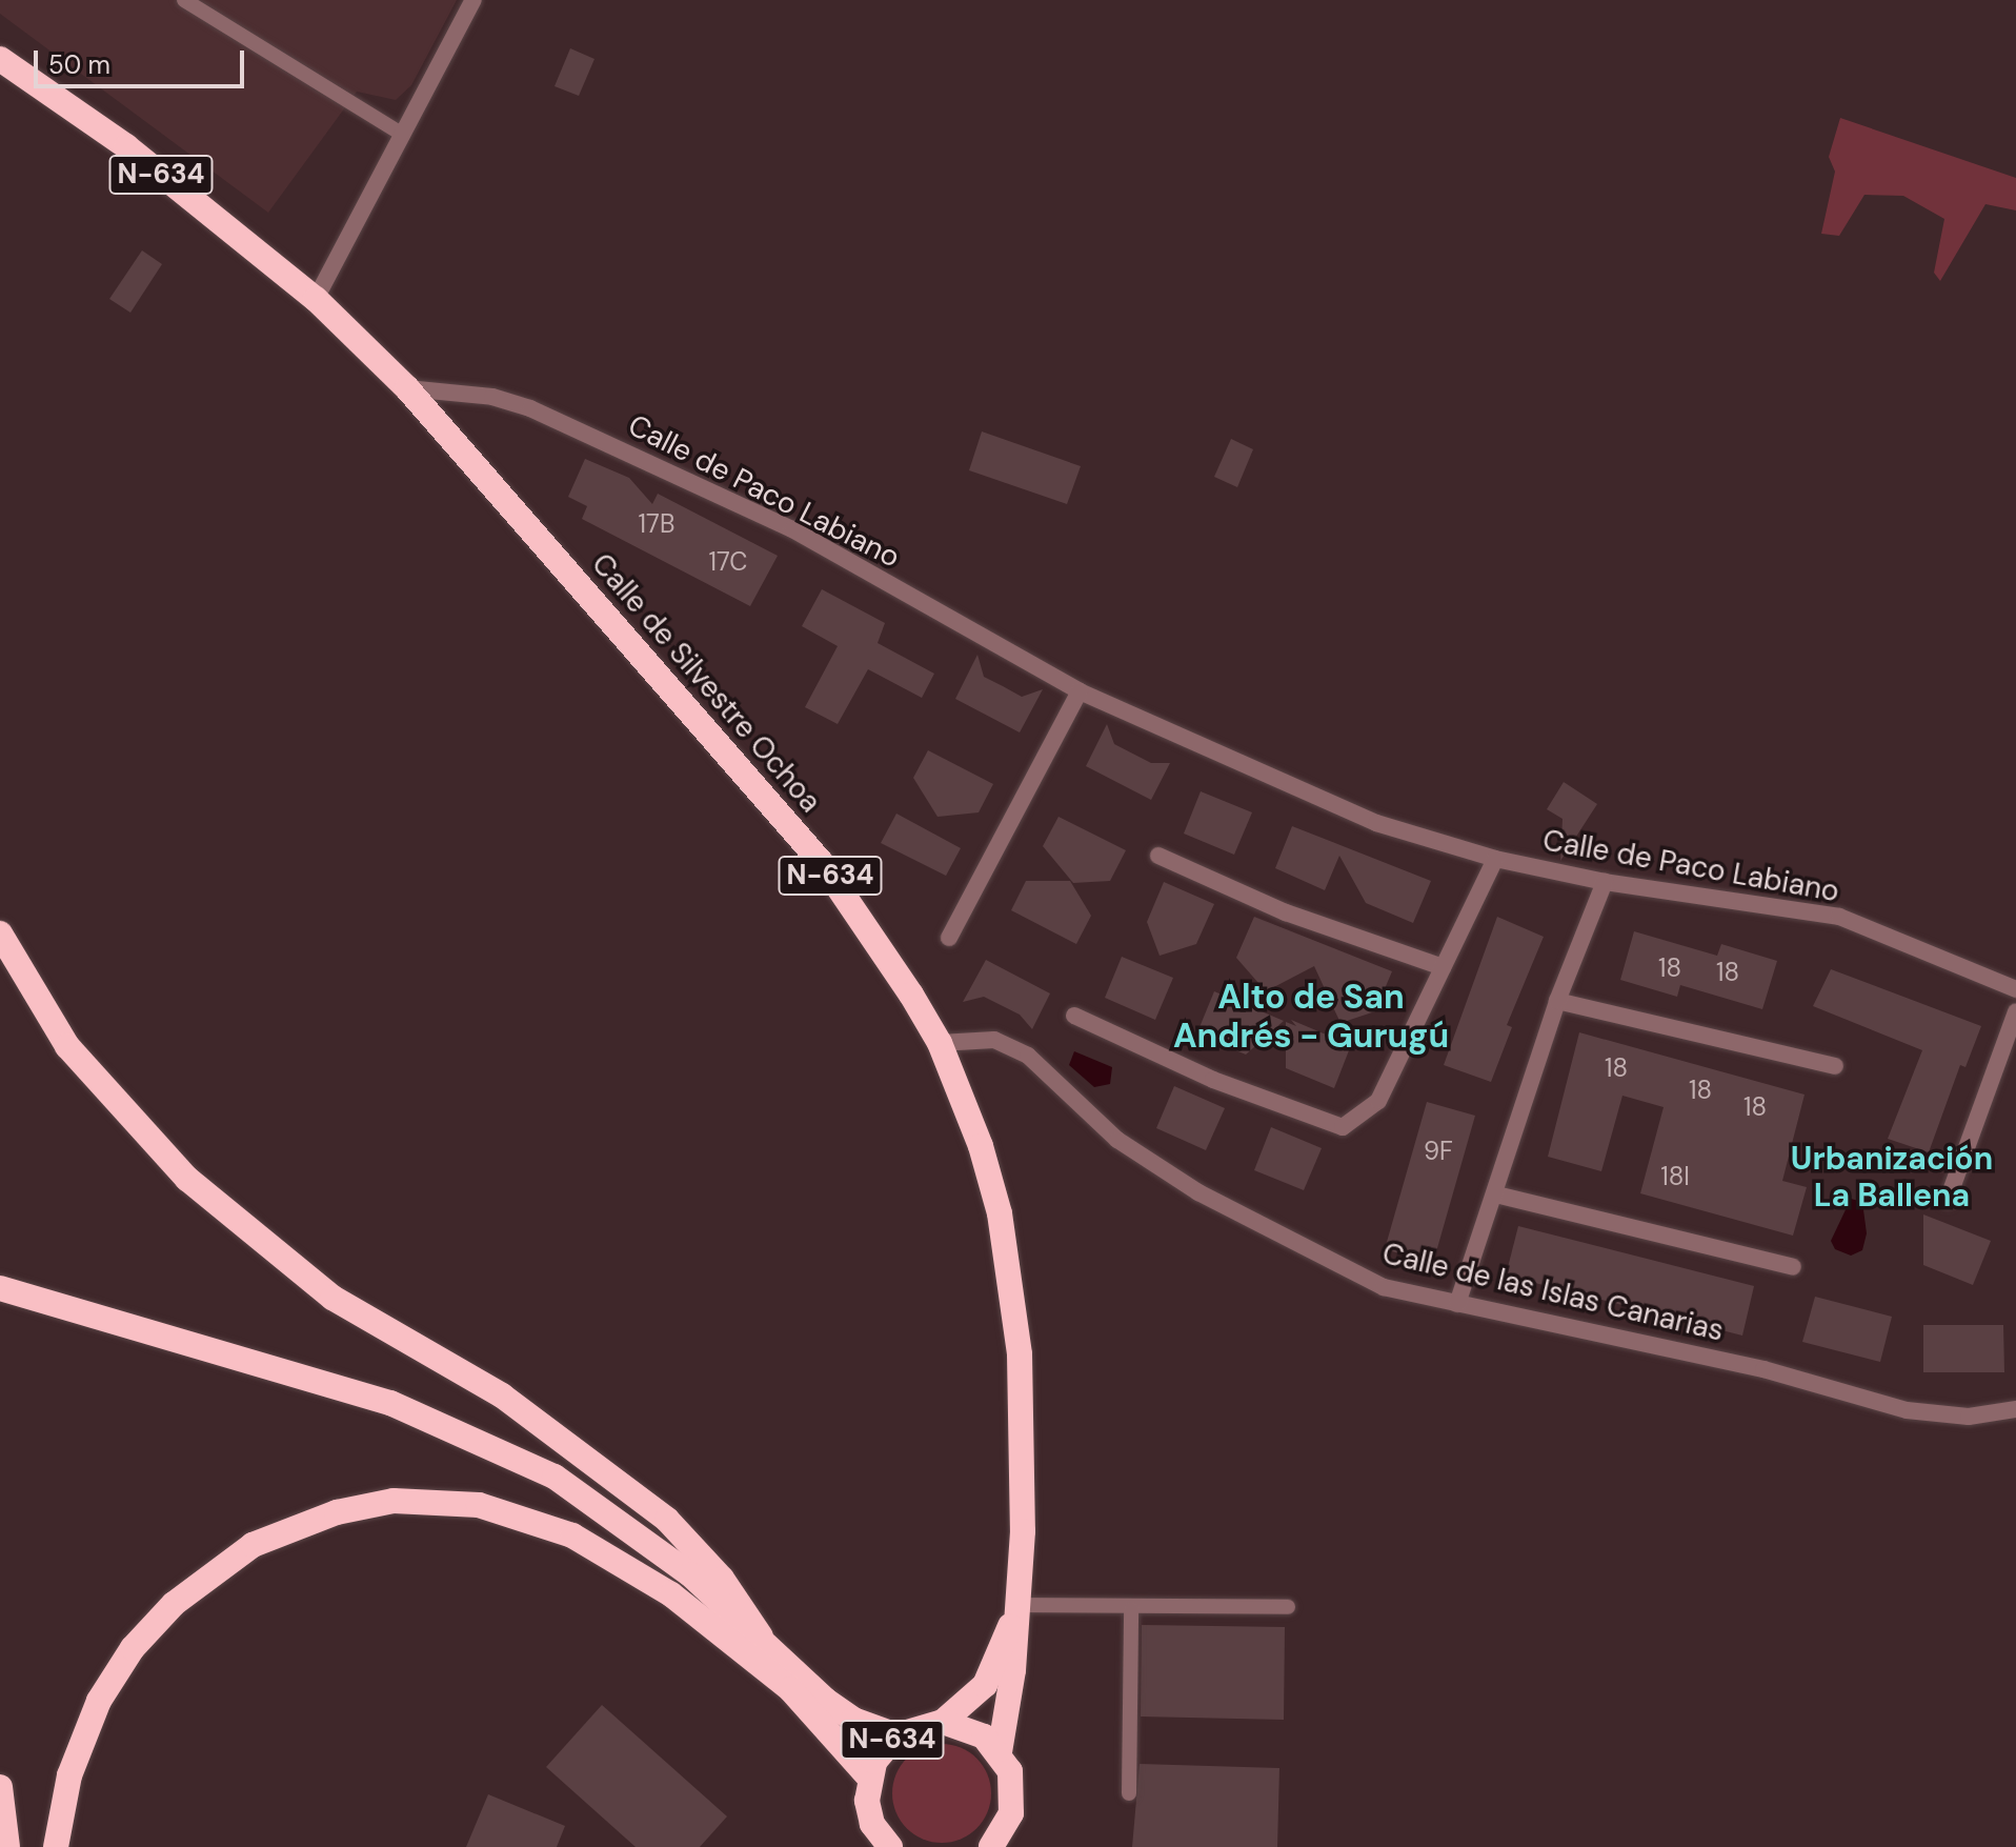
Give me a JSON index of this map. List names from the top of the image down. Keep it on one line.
{"streets":{"highway":["N-634","Calle de Silvestre Ochoa"],"street":["Calle de Paco Labiano","Calle de las Islas Canarias"]},"crossings":[["N-634","Calle de Silvestre Ochoa"],["Calle de Paco Labiano","Calle de Silvestre Ochoa"],["Calle de Silvestre Ochoa","Calle de las Islas Canarias"]],"districts":["Alto de San Andrés - Gurugú","Urbanización La Ballena"],"house_numbers":["17B","17C","18","18","18","18","18","9F","18I"],"scale_bar":"50 m"}
